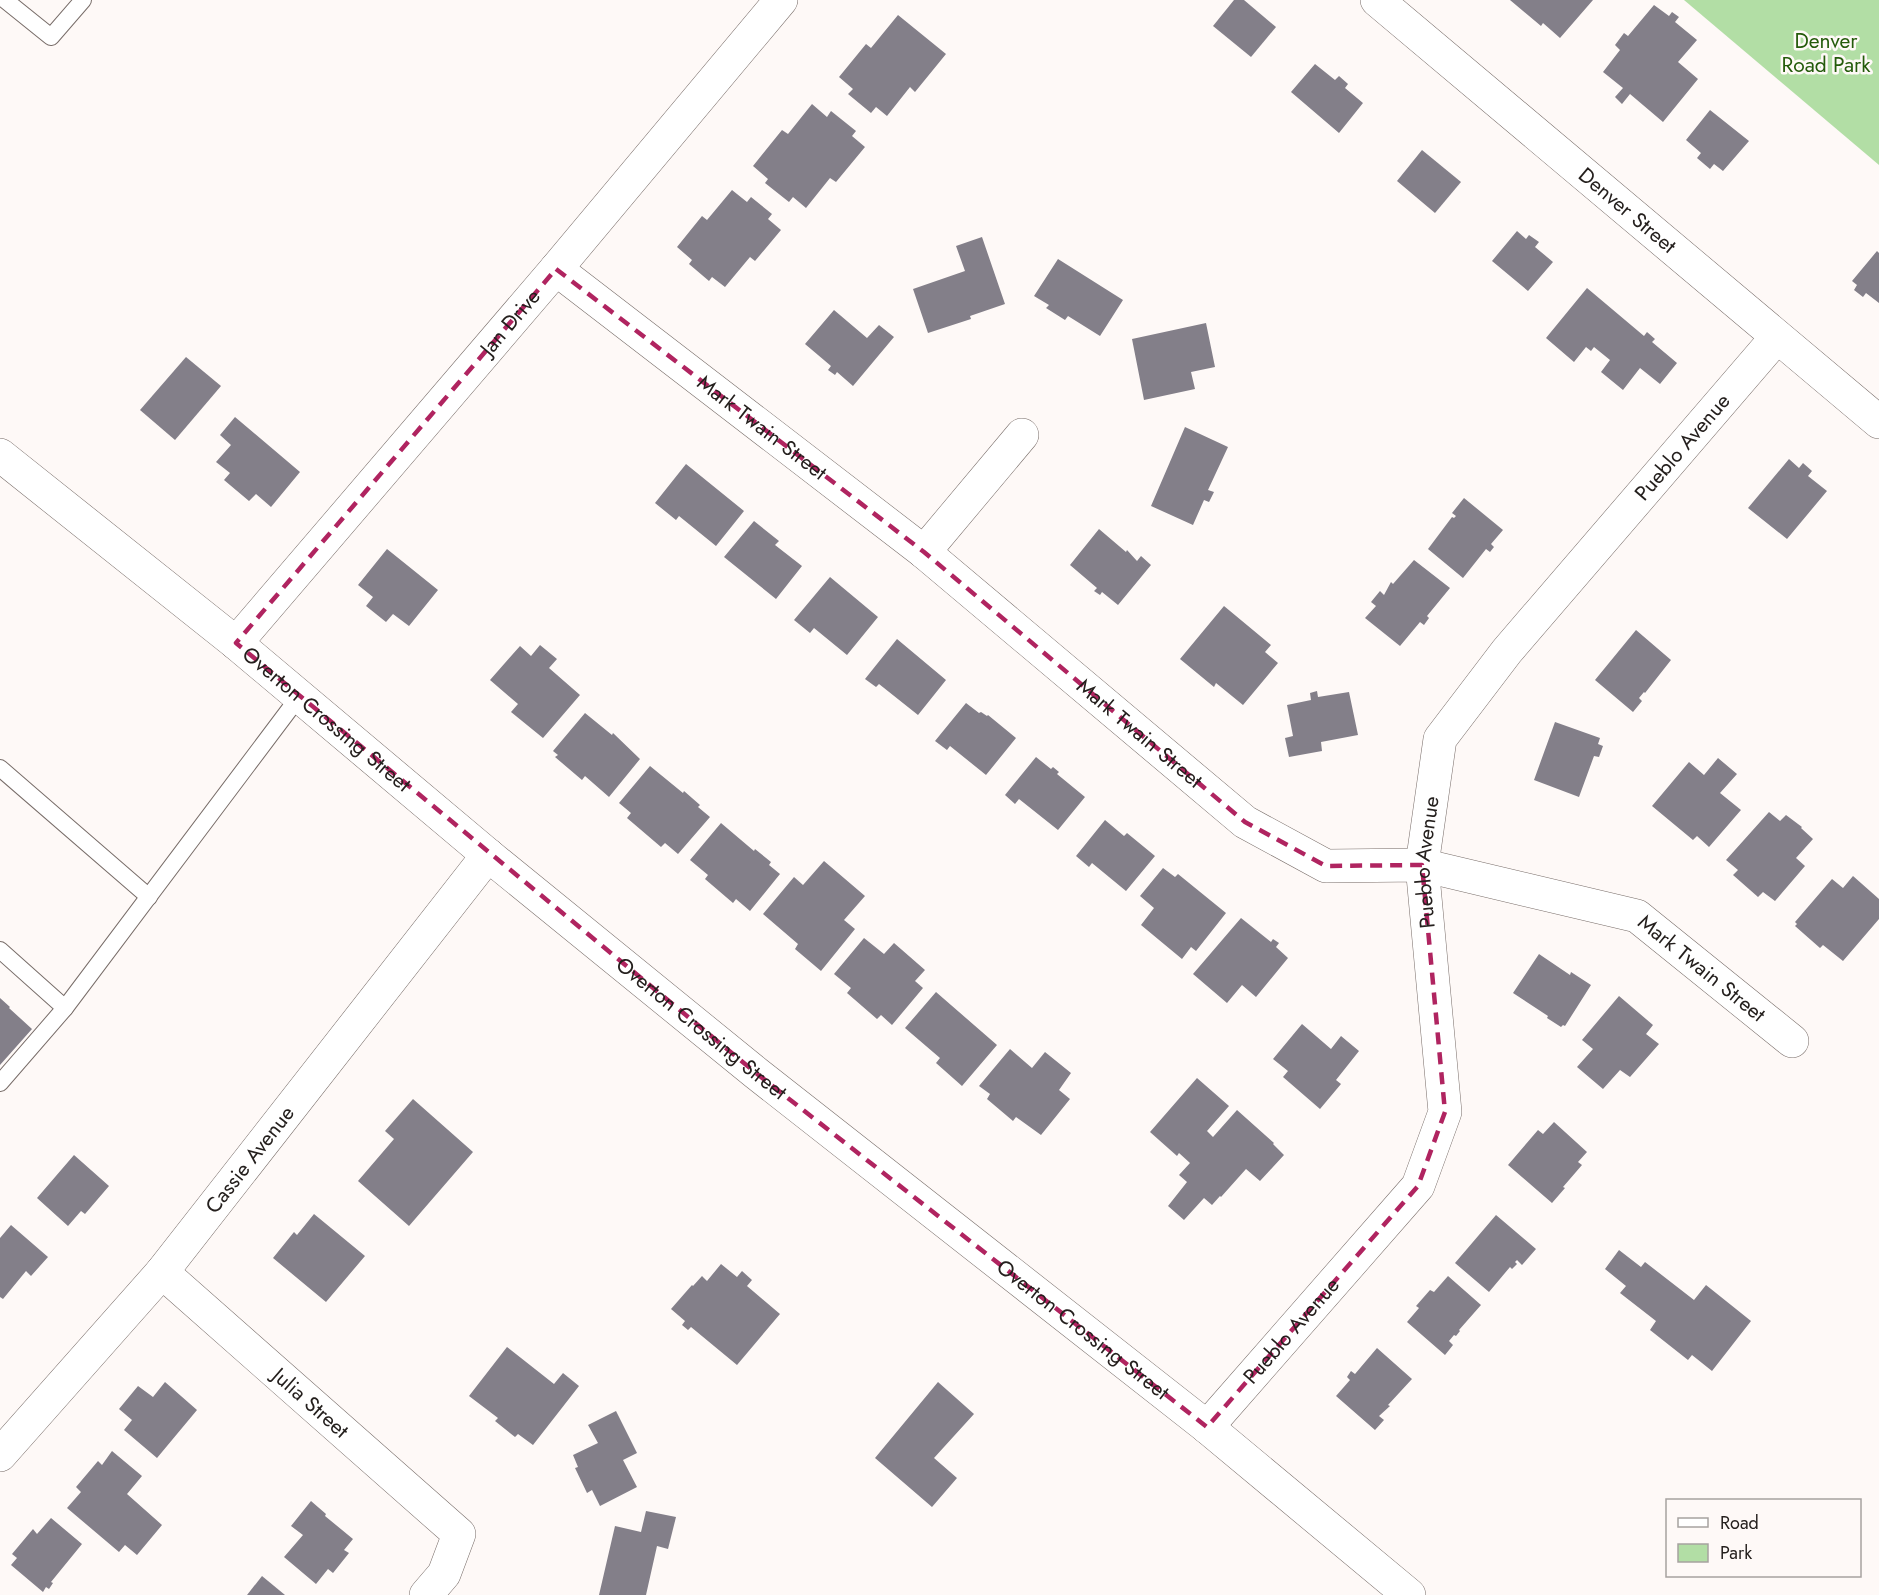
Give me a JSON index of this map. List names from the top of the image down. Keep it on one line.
{"streets":{"street":["Denver Street","Jan Drive","Mark Twain Street","Pueblo Avenue","Overton Crossing Street","Cassie Avenue","Julia Street"]},"crossings":[["Denver Street","Pueblo Avenue"],["Jan Drive","Mark Twain Street"],["Jan Drive","Overton Crossing Street"],["Mark Twain Street","Pueblo Avenue"],["Pueblo Avenue","Overton Crossing Street"],["Overton Crossing Street","Cassie Avenue"],["Cassie Avenue","Julia Street"]],"parks":["Denver Road Park"],"legend":["Road","Park"]}
